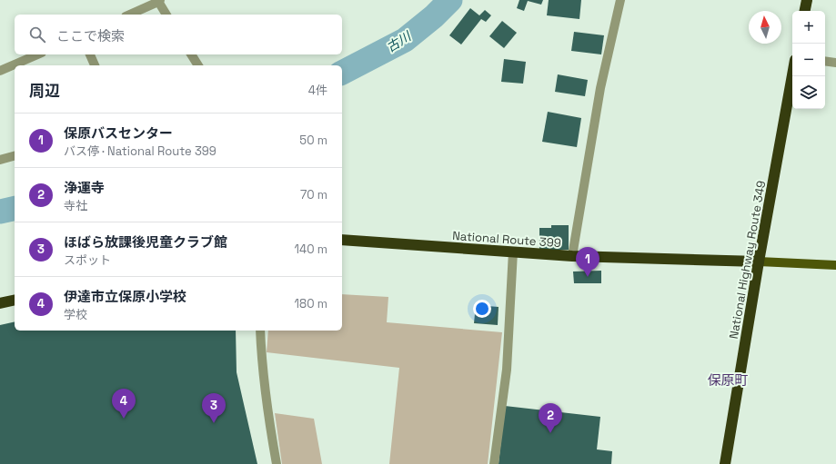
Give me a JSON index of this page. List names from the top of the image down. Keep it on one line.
{"streets":{"highway":["National Route 399","National Highway Route 349"]},"crossings":[["National Route 399","National Highway Route 349"]],"districts":["保原町"],"water":["古川"],"north":"top","page":{"map_buttons":["+","−"],"search":"ここで検索","heading":["周辺","4件"],"list":[{"mark":"1","name":"保原バスセンター","note":"バス停 · National Route 399","value":"50 m"},{"mark":"2","name":"浄運寺","note":"寺社","value":"70 m"},{"mark":"3","name":"ほばら放課後児童クラブ館","note":"スポット","value":"140 m"},{"mark":"4","name":"伊達市立保原小学校","note":"学校","value":"180 m"}],"pins":["1","4","3","2"]}}
